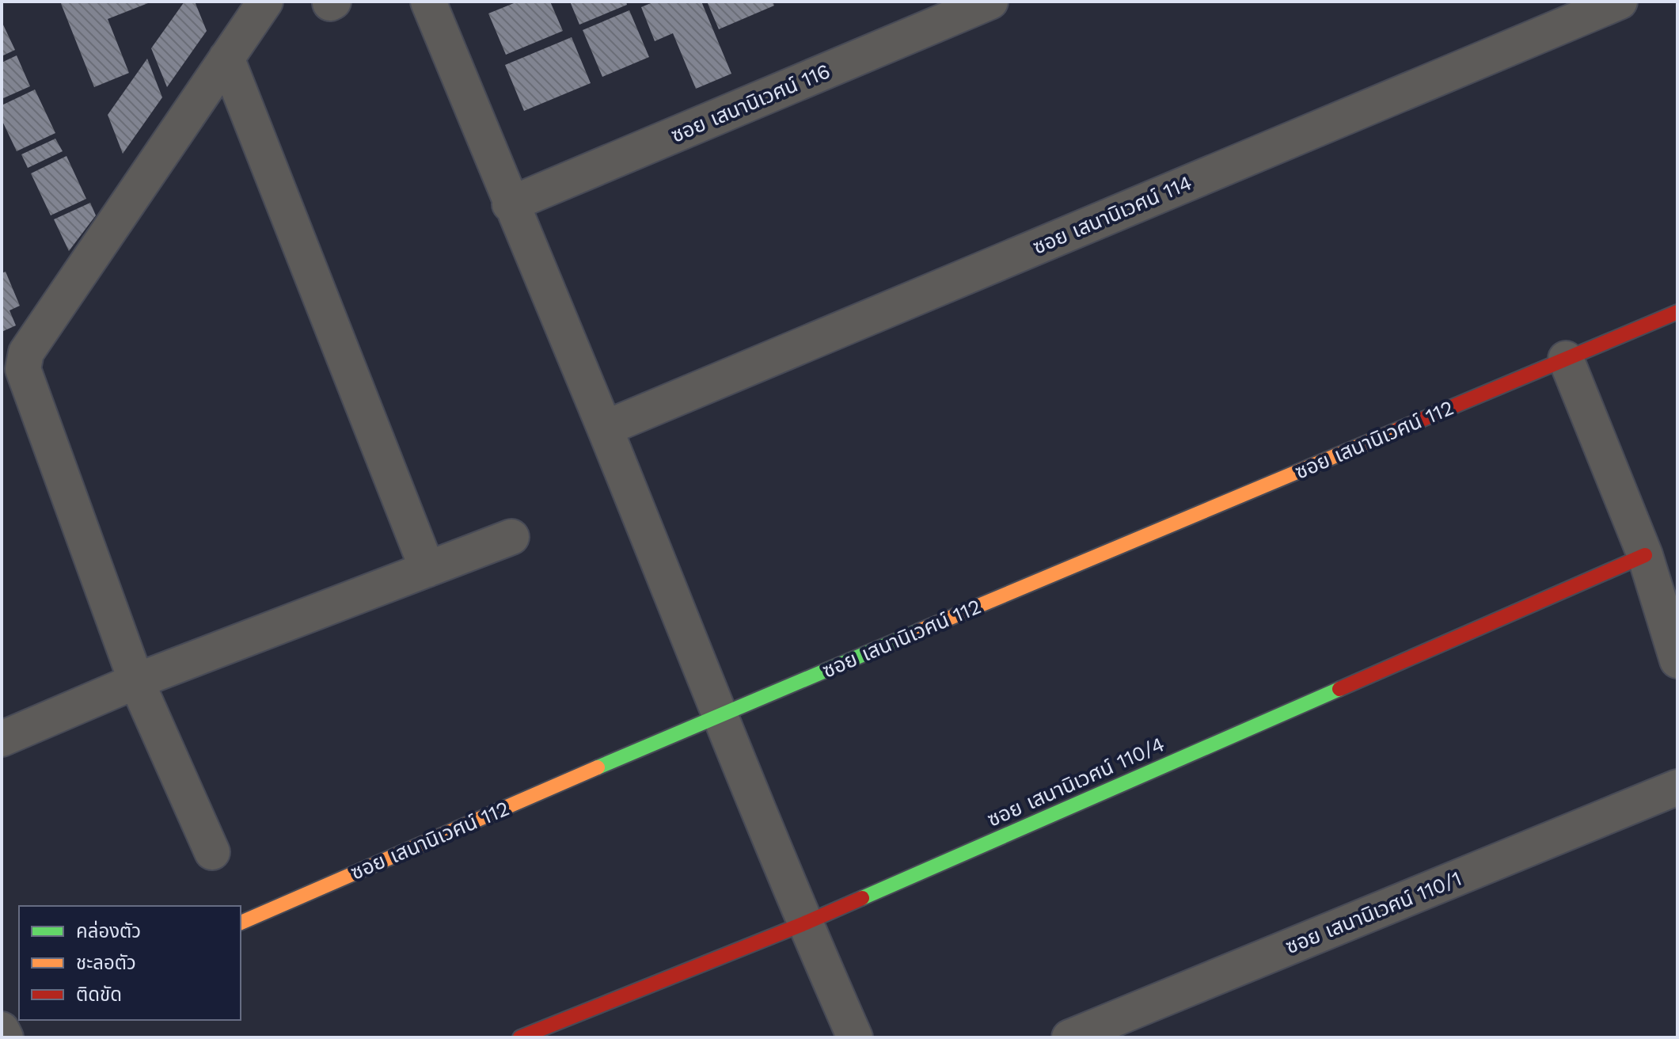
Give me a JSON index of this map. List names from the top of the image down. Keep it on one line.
{"streets":{"street":["ซอย เสนานิเวศน์ 116","ซอย เสนานิเวศน์ 114","ซอย เสนานิเวศน์ 112","ซอย เสนานิเวศน์ 110/4","ซอย เสนานิเวศน์ 110/1"]},"legend":["คล่องตัว","ชะลอตัว","ติดขัด"]}
